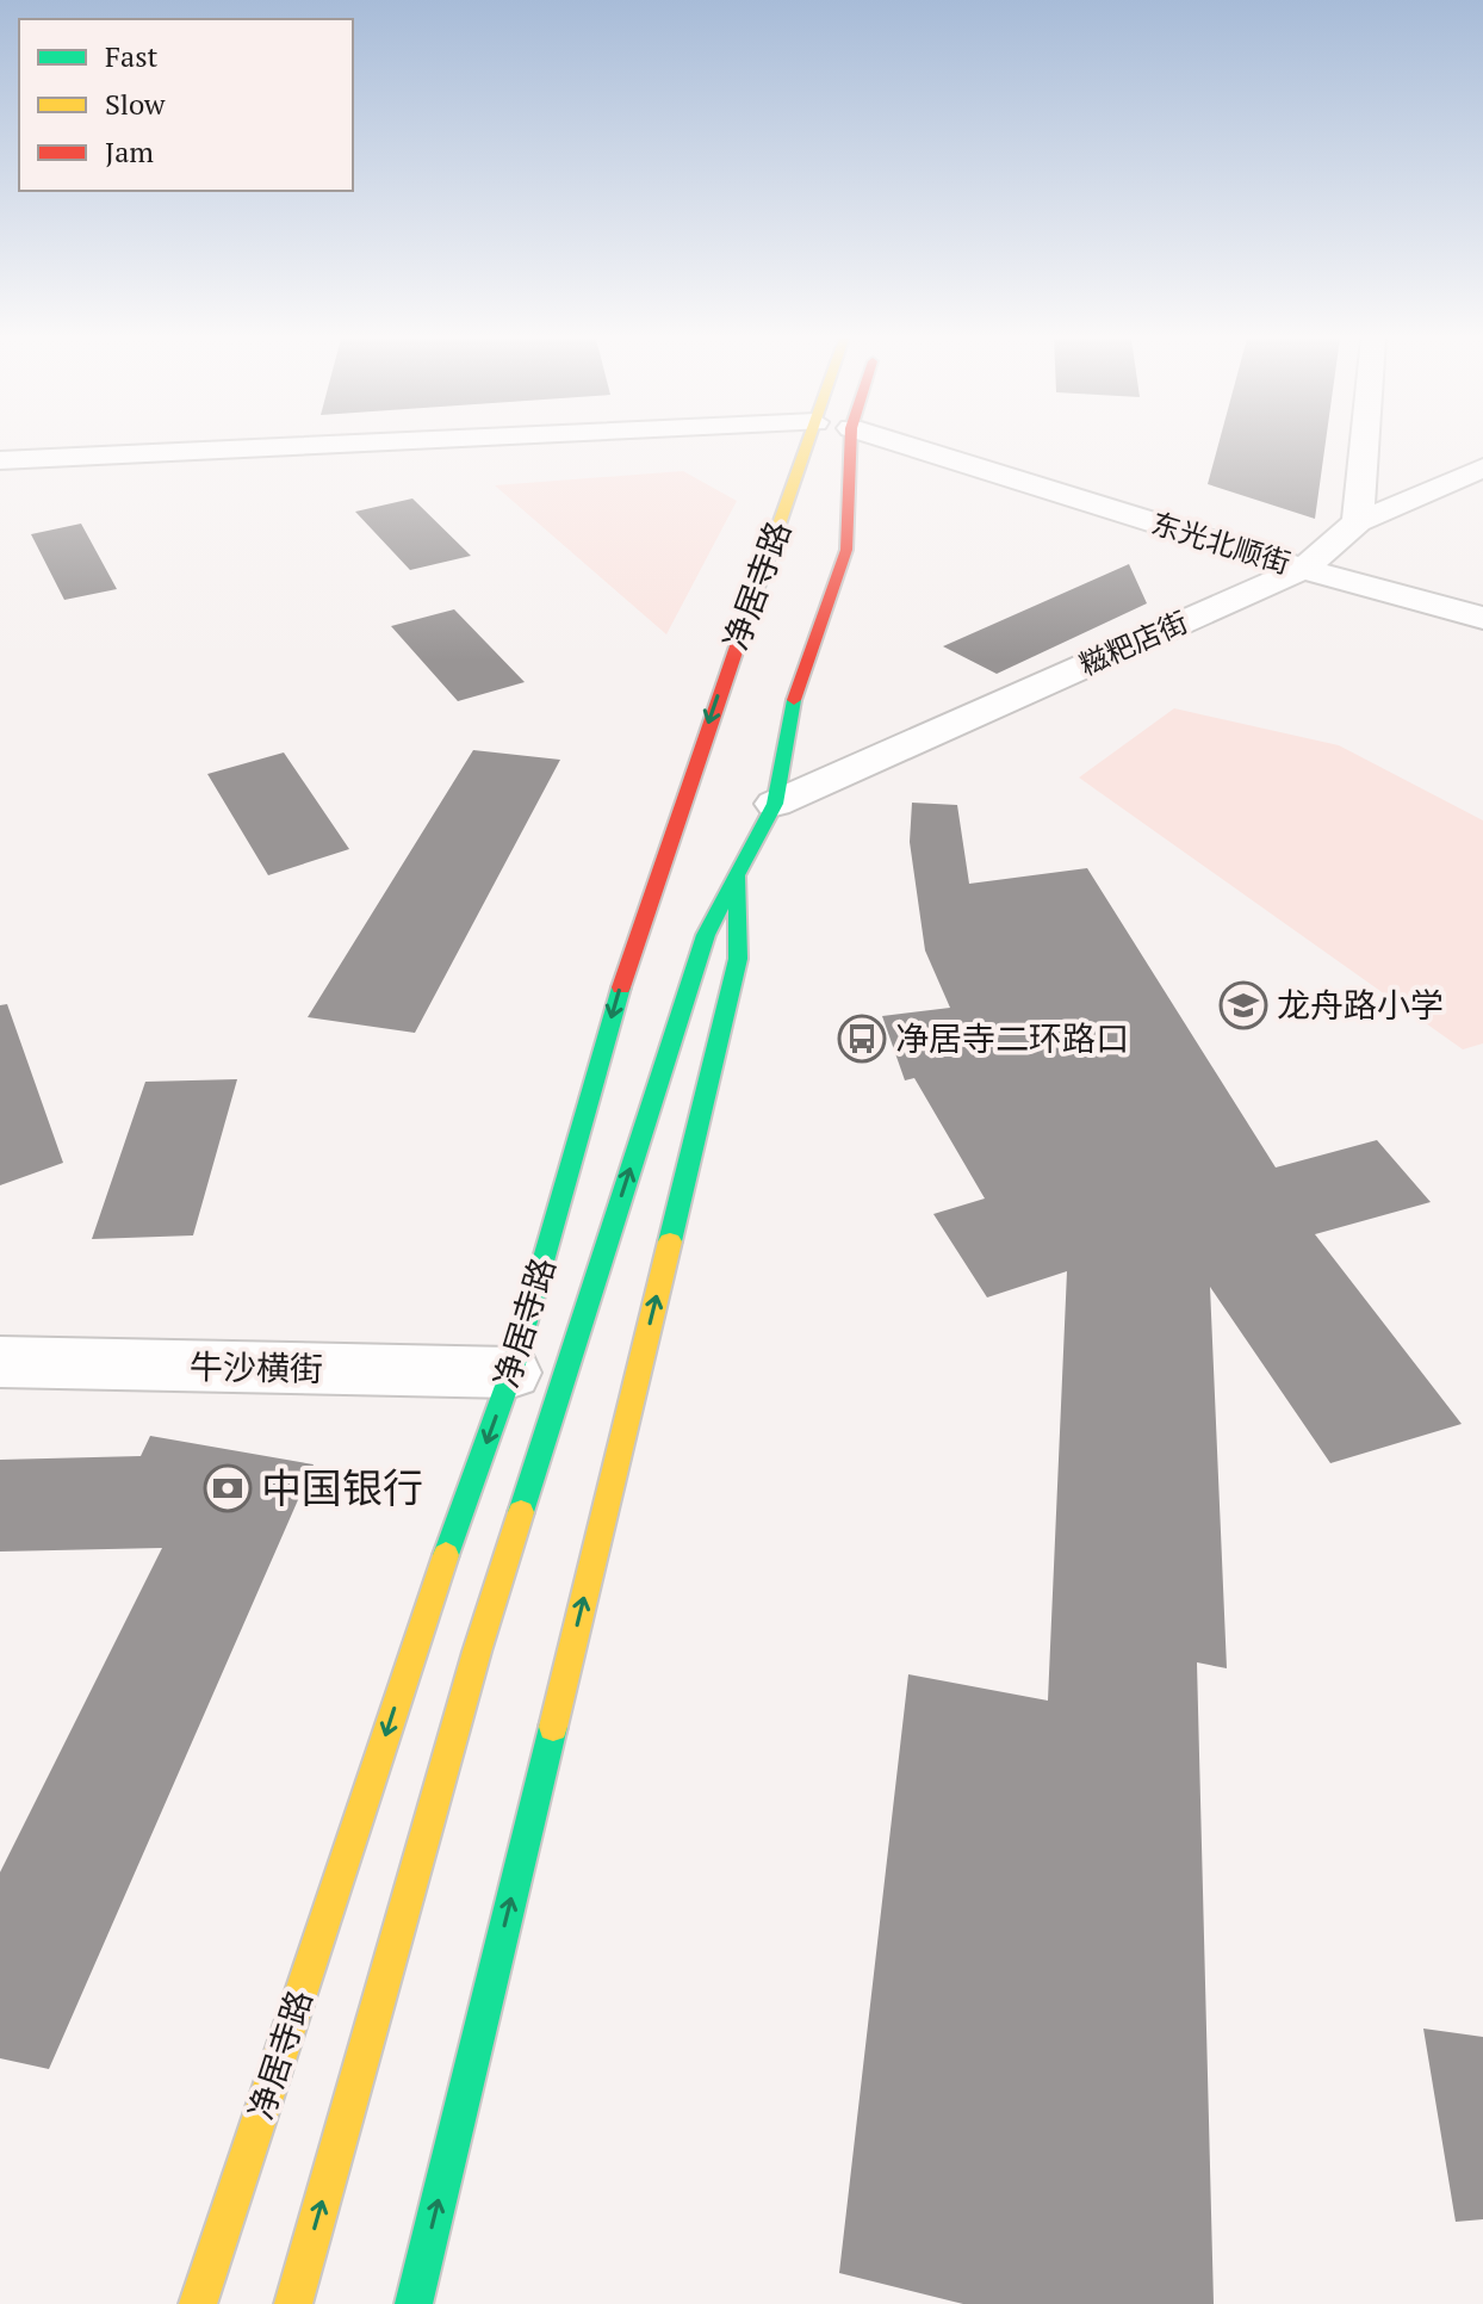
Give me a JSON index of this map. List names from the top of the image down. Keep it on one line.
{"streets":{"main road":["净居寺路"],"street":["东光北顺街","糍粑店街","牛沙横街"]},"crossings":[["东光北顺街","糍粑店街"],["净居寺路","糍粑店街"],["净居寺路","牛沙横街"]],"places":{"school or university":["龙舟路小学"],"bus stop":["净居寺二环路口"],"bank":["中国银行"]},"legend":["Fast","Slow","Jam"]}
